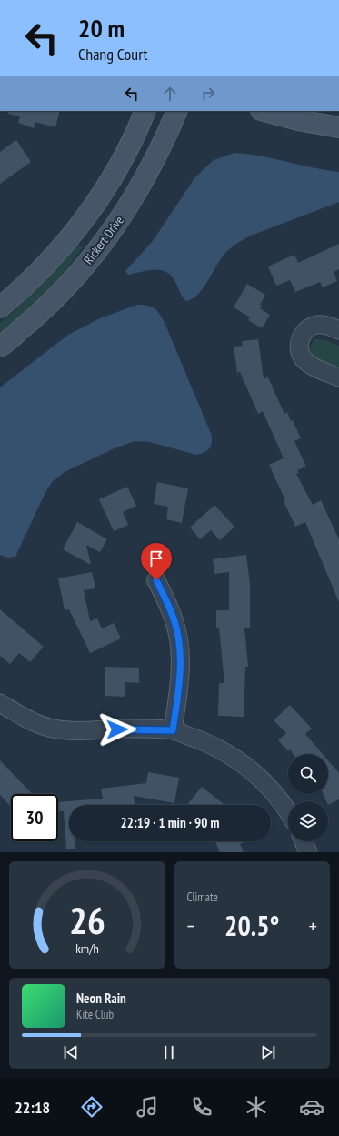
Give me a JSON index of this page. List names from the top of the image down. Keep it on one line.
{"streets":{"street":["Rickert Drive"]},"page":{"turn":["20 m","Chang Court"],"limit":"30","trip":"22:19 · 1 min · 90 m","tile":"Climate","heat":["−","20.5°","+"],"song":["Neon Rain","Kite Club"],"tabs":"22:18","gauge":["26","km/h"]}}
